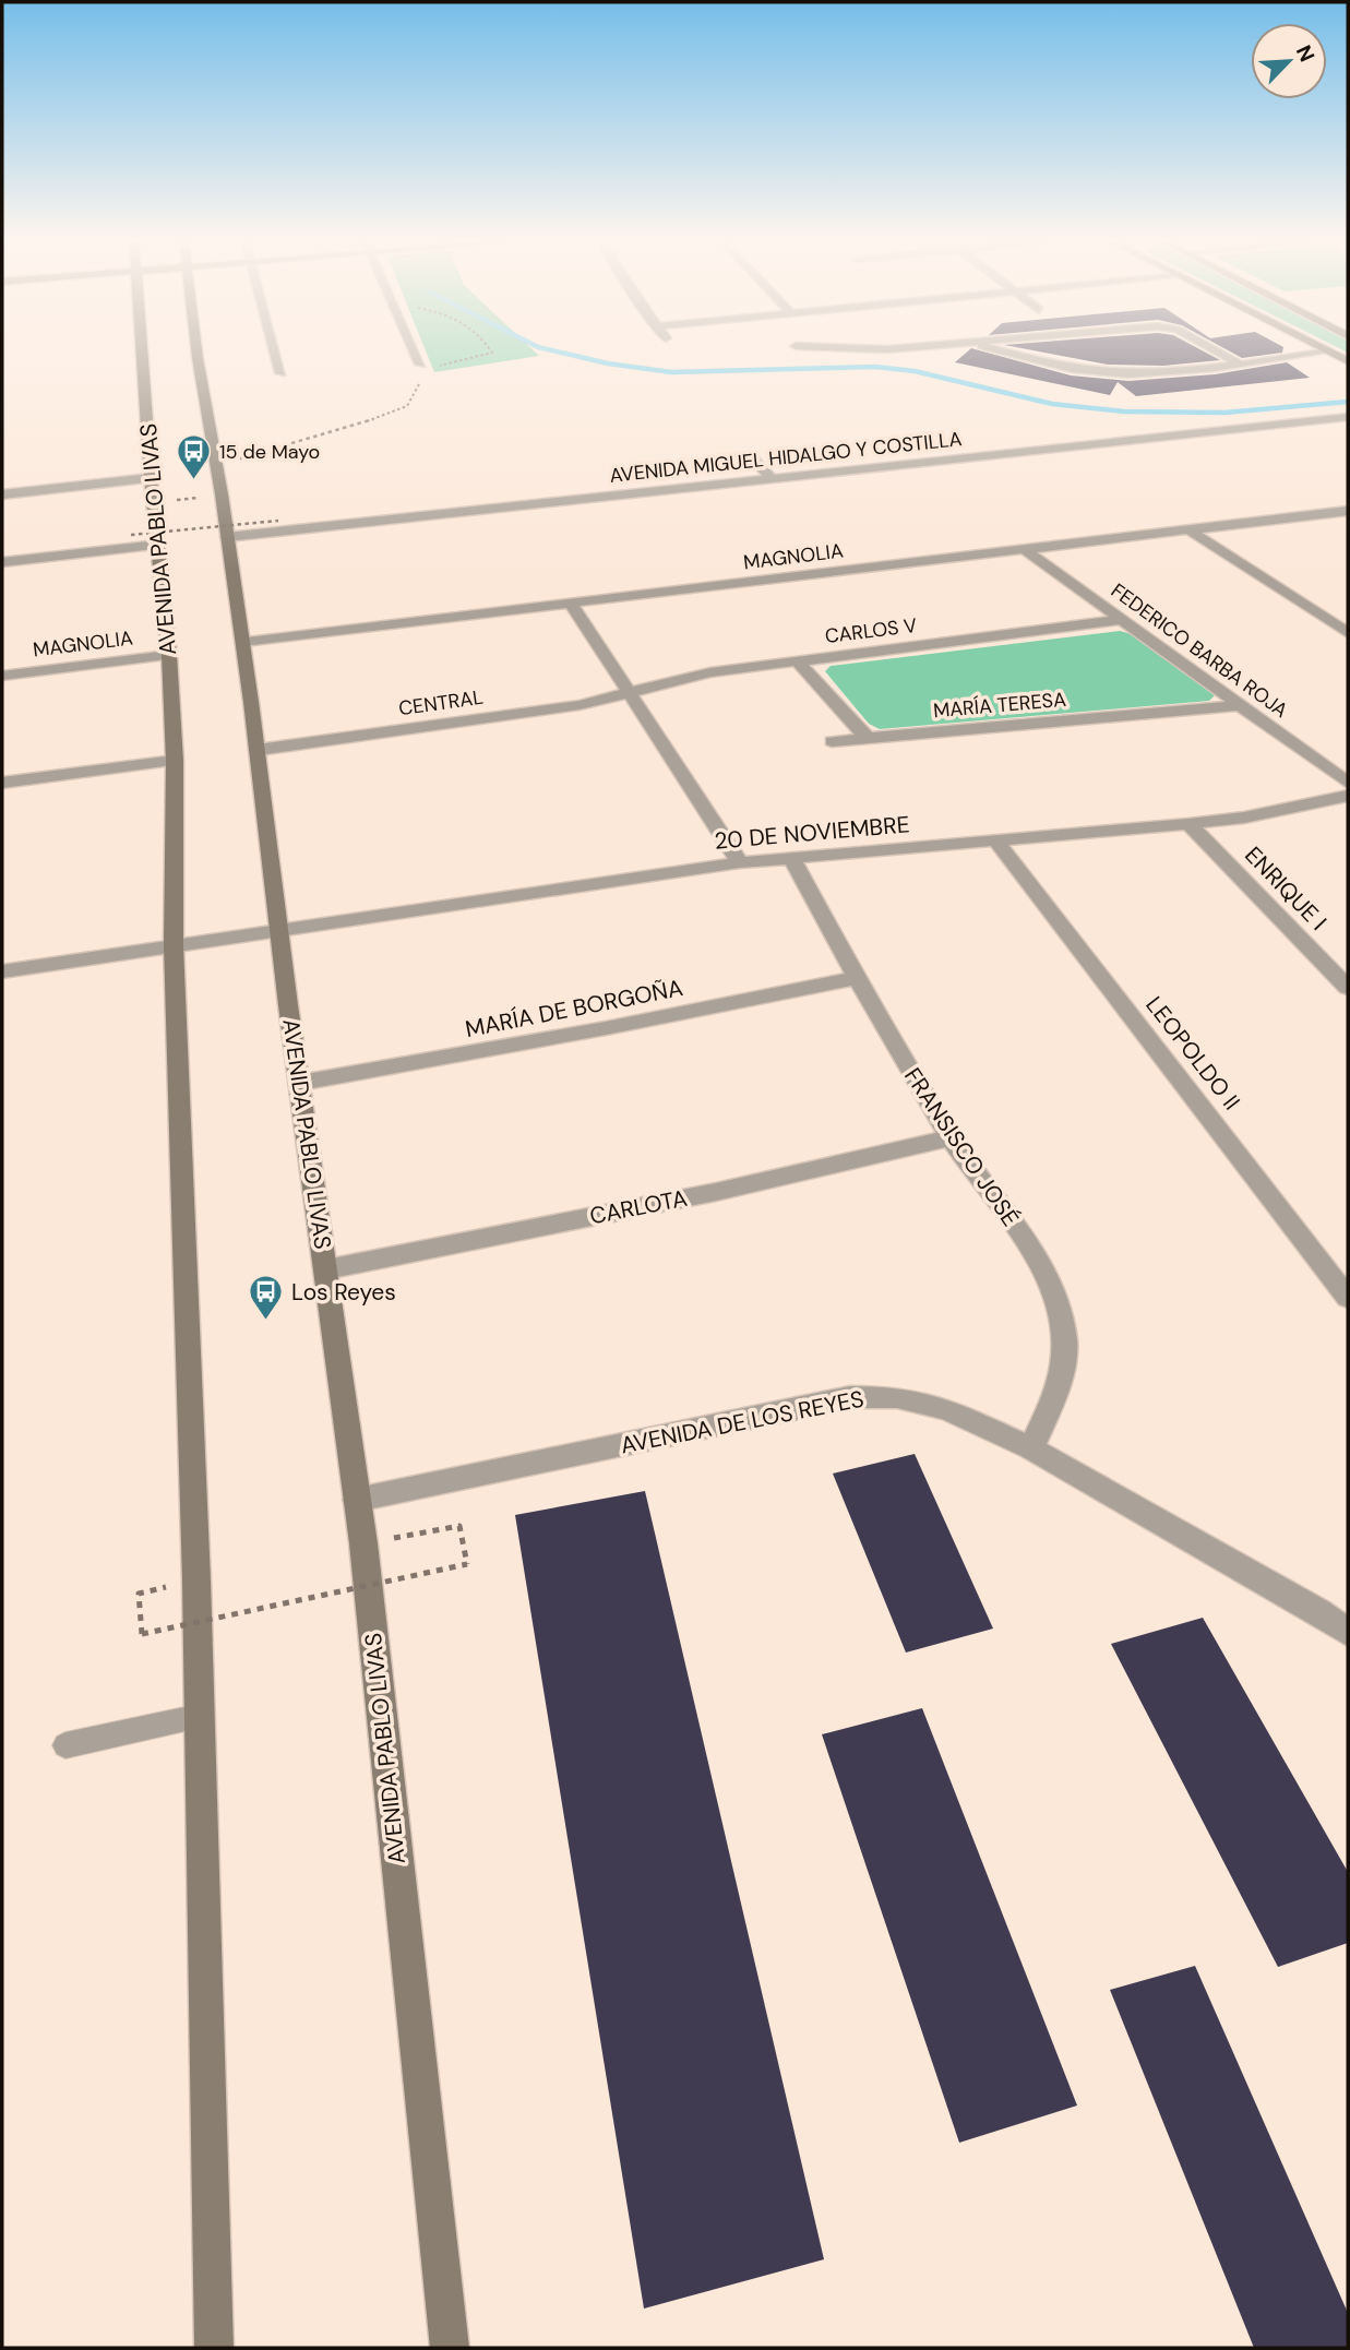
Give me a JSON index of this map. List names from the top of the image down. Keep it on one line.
{"streets":{"main road":["AVENIDA PABLO LIVAS"],"street":["AVENIDA MIGUEL HIDALGO Y COSTILLA","MAGNOLIA","CARLOS V","FEDERICO BARBA ROJA","CENTRAL","MARÍA TERESA","20 DE NOVIEMBRE","ENRIQUE I","MARÍA DE BORGOÑA","LEOPOLDO II","FRANSISCO JOSÉ","CARLOTA","AVENIDA DE LOS REYES"]},"crossings":[["AVENIDA MIGUEL HIDALGO Y COSTILLA","AVENIDA PABLO LIVAS"],["AVENIDA PABLO LIVAS","MAGNOLIA"],["AVENIDA PABLO LIVAS","CENTRAL"],["AVENIDA PABLO LIVAS","20 DE NOVIEMBRE"],["AVENIDA PABLO LIVAS","MARÍA DE BORGOÑA"],["AVENIDA PABLO LIVAS","CARLOTA"],["AVENIDA PABLO LIVAS","AVENIDA DE LOS REYES"],["MAGNOLIA","FEDERICO BARBA ROJA"],["CARLOS V","FEDERICO BARBA ROJA"],["CARLOS V","CENTRAL"],["FEDERICO BARBA ROJA","MARÍA TERESA"],["20 DE NOVIEMBRE","ENRIQUE I"],["20 DE NOVIEMBRE","LEOPOLDO II"],["20 DE NOVIEMBRE","FRANSISCO JOSÉ"],["MARÍA DE BORGOÑA","FRANSISCO JOSÉ"],["FRANSISCO JOSÉ","CARLOTA"],["FRANSISCO JOSÉ","AVENIDA DE LOS REYES"]],"places":{"bus stop":["15 de Mayo","Los Reyes"]},"north":"top right"}
